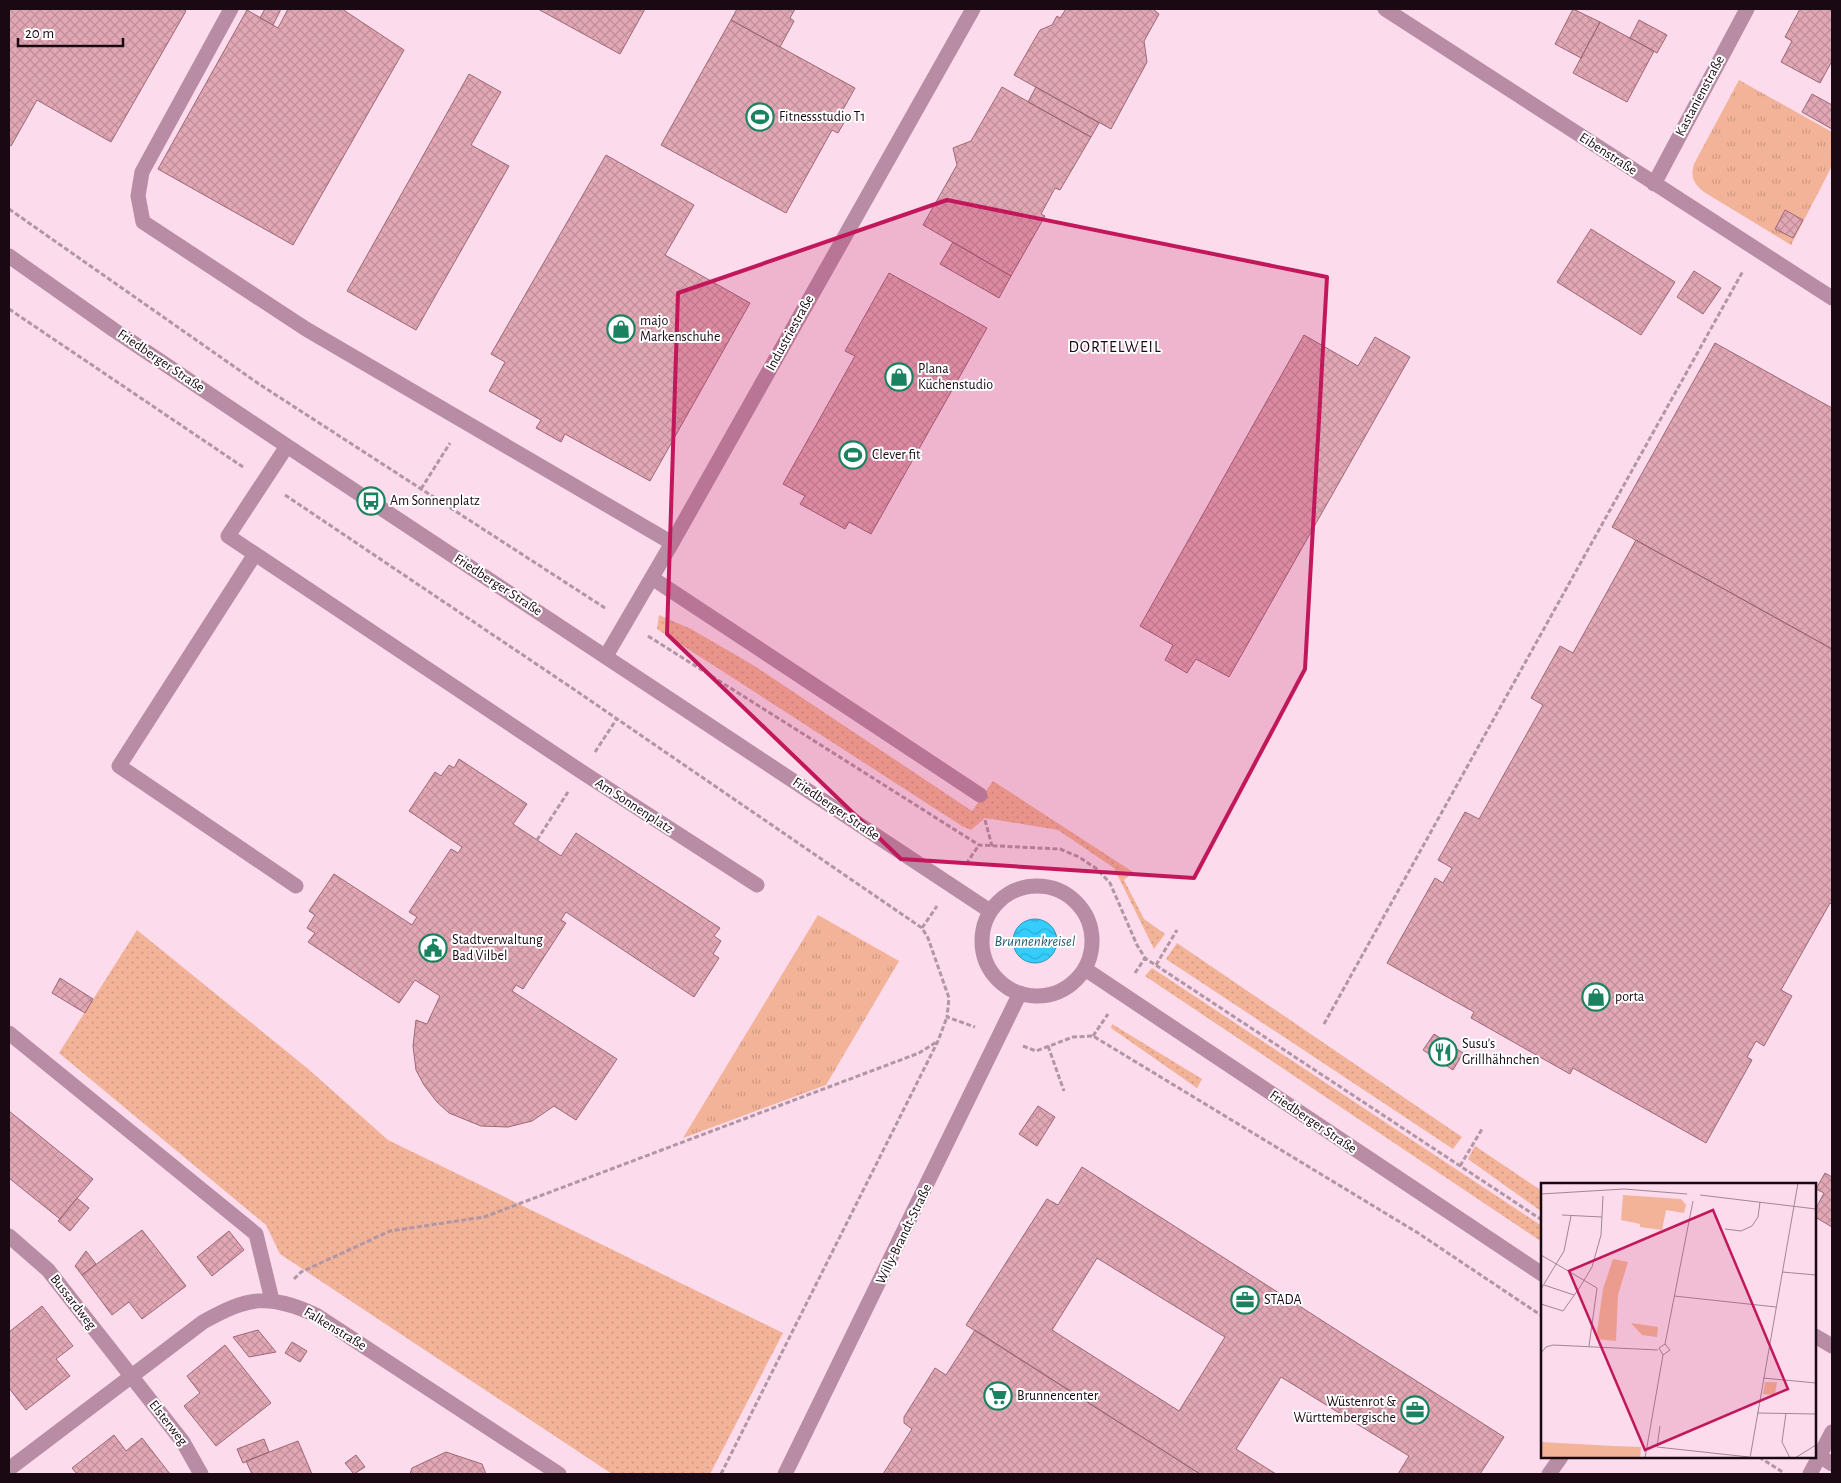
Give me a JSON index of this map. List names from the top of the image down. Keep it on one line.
{"streets":{"street":["Kastanienstraße","Eibenstraße","Industriestraße","Friedberger Straße","Am Sonnenplatz","Willy-Brandt-Straße","Bussardweg","Falkenstraße","Elsterweg"]},"crossings":[["Kastanienstraße","Eibenstraße"],["Industriestraße","Friedberger Straße"],["Friedberger Straße","Am Sonnenplatz"],["Friedberger Straße","Willy-Brandt-Straße"],["Bussardweg","Falkenstraße"],["Bussardweg","Elsterweg"],["Falkenstraße","Elsterweg"]],"districts":["DORTELWEIL"],"water":["Brunnenkreisel"],"places":{"sports":["Fitnessstudio T1","Clever fit"],"shop":["majo Markenschuhe","Plana Küchenstudio","porta"],"bus stop":["Am Sonnenplatz"],"public building":["Stadtverwaltung Bad Vilbel"],"restaurant":["Susu’s Grillhähnchen"],"office":["STADA","Wüstenrot & Württembergische"],"supermarket":["Brunnencenter"]},"scale_bar":"20 m"}
